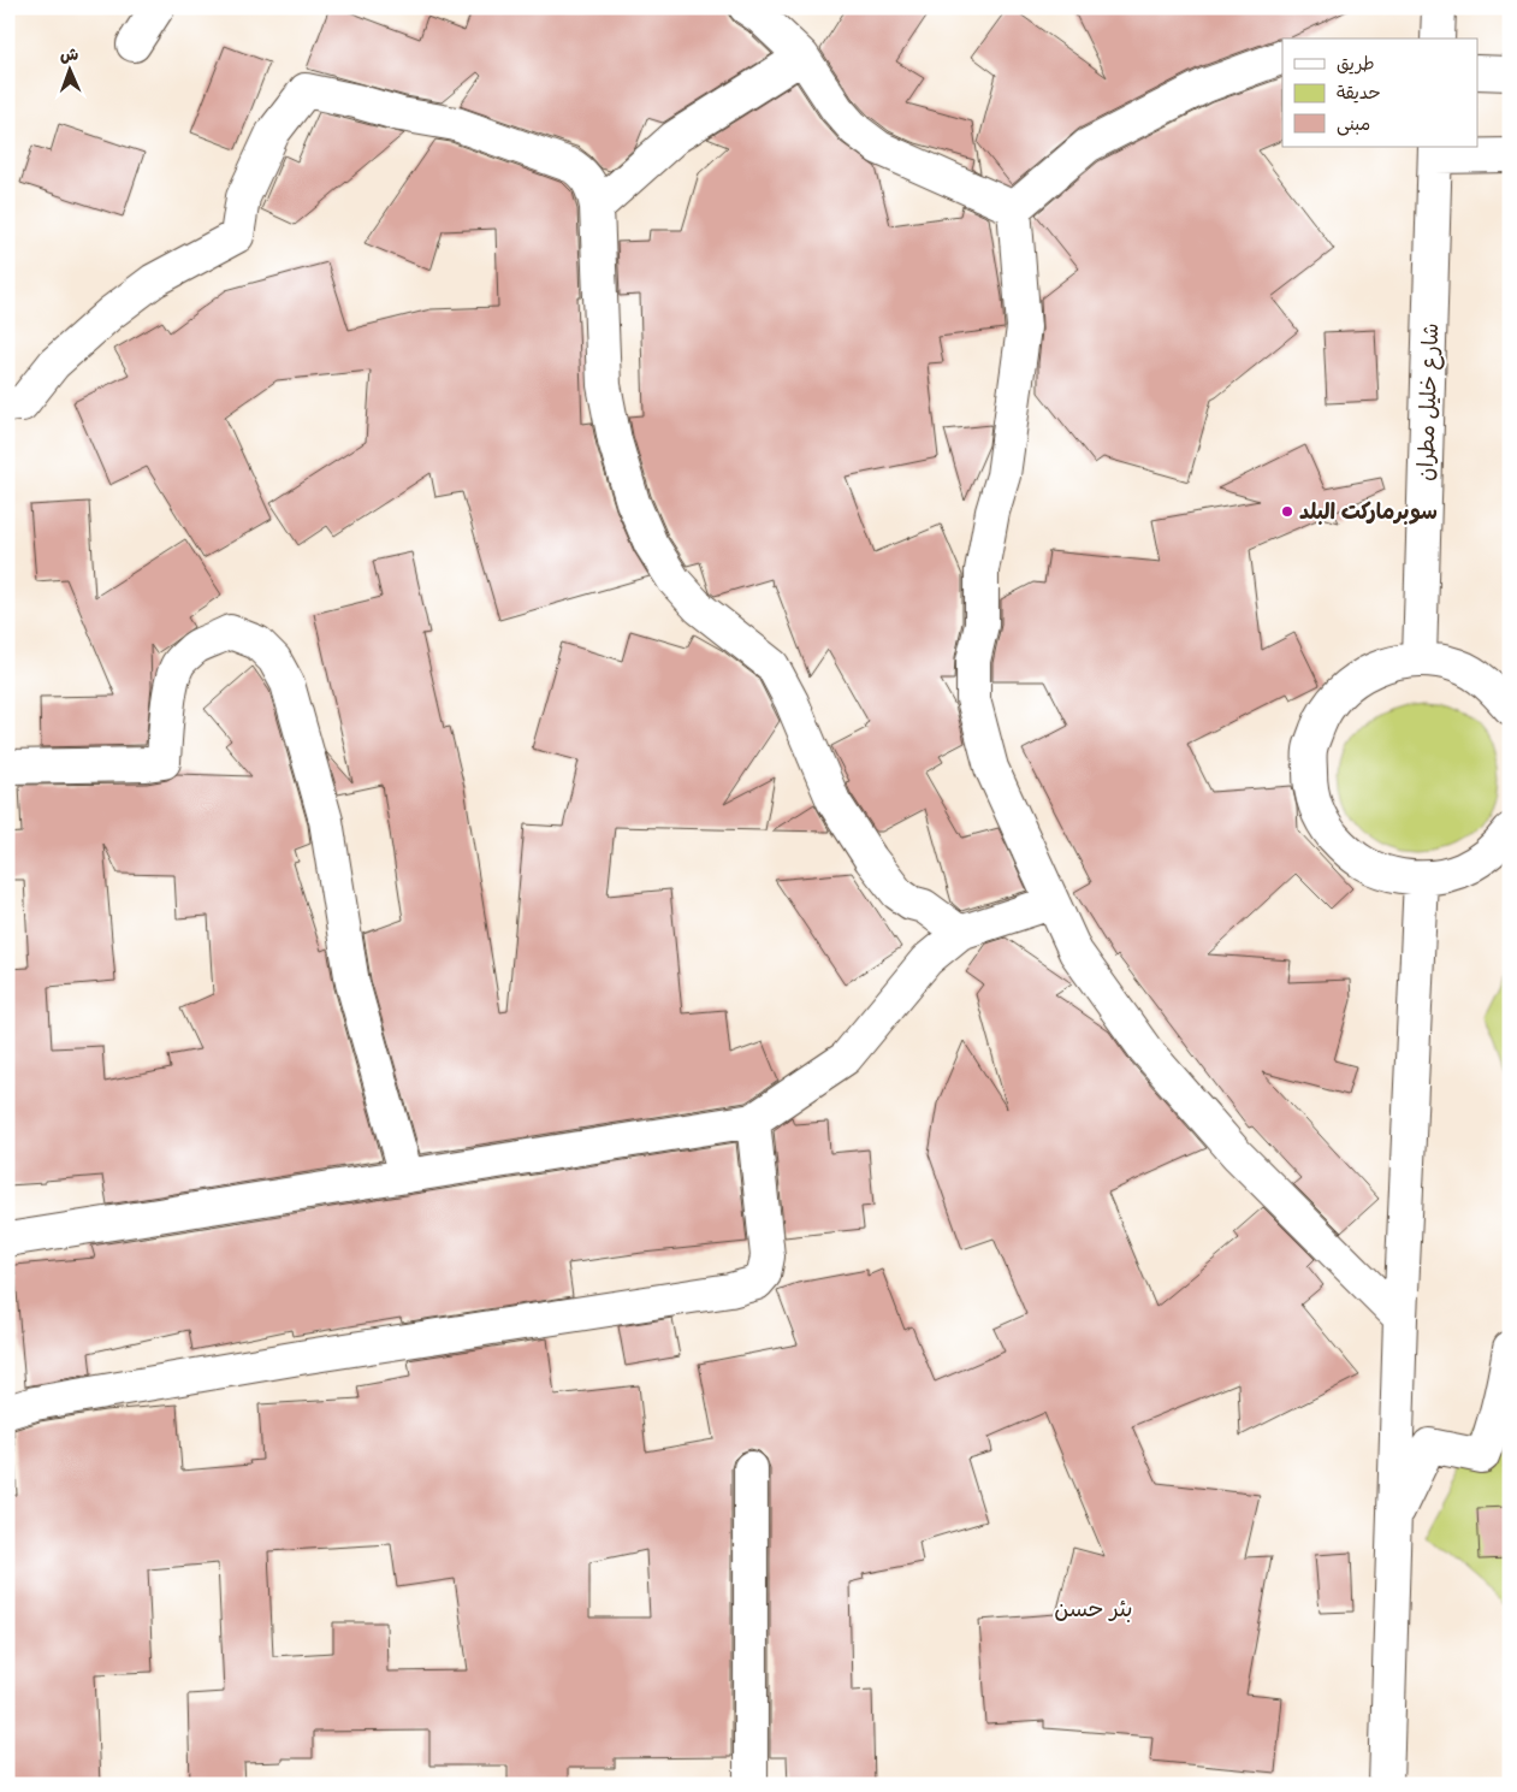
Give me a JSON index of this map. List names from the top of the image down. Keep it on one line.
{"streets":{"street":["شارع خليل مطران"]},"districts":["بئر حسن"],"places":["سوبرماركت البلد"],"legend":["طريق","حديقة","مبنى"],"north":"top"}
